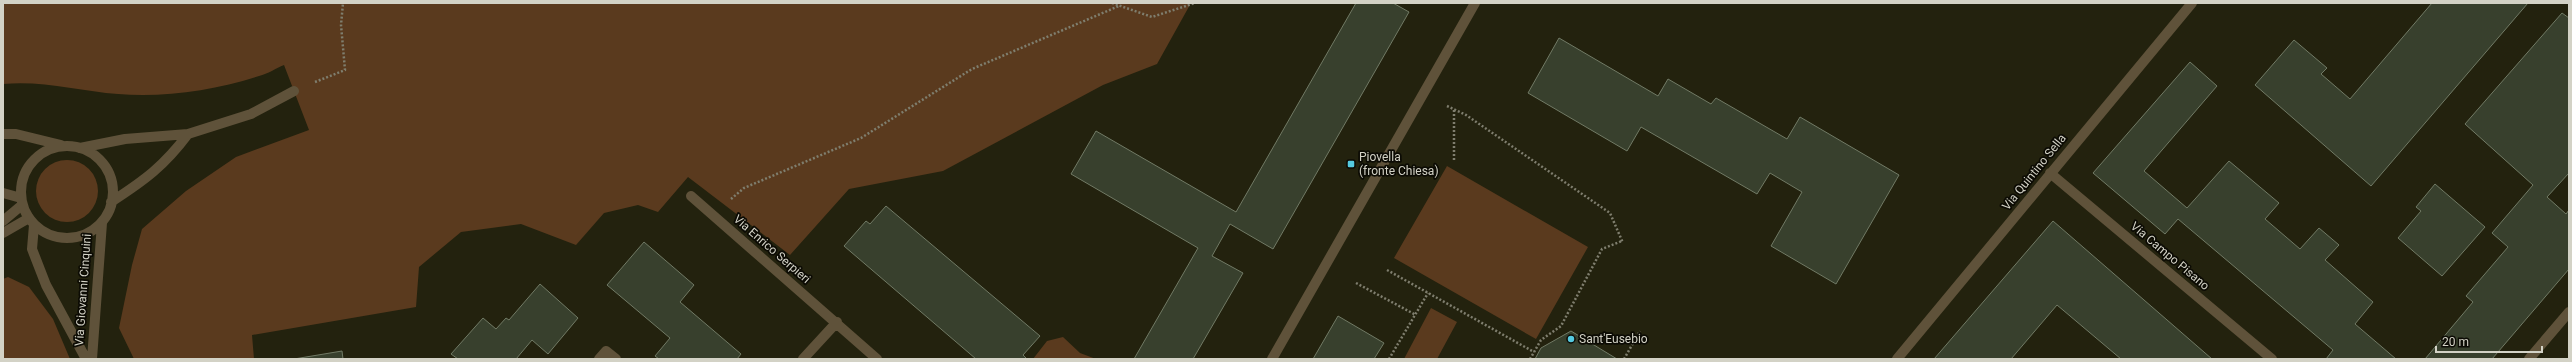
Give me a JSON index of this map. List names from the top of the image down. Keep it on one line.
{"streets":{"street":["Via Quintino Sella","Via Enrico Serpieri","Via Campo Pisano","Via Giovanni Cinquini"]},"crossings":[["Via Quintino Sella","Via Campo Pisano"]],"places":{"transit":["Piovella (fronte Chiesa)"],"other":["Sant'Eusebio"]},"scale_bar":"20 m"}
